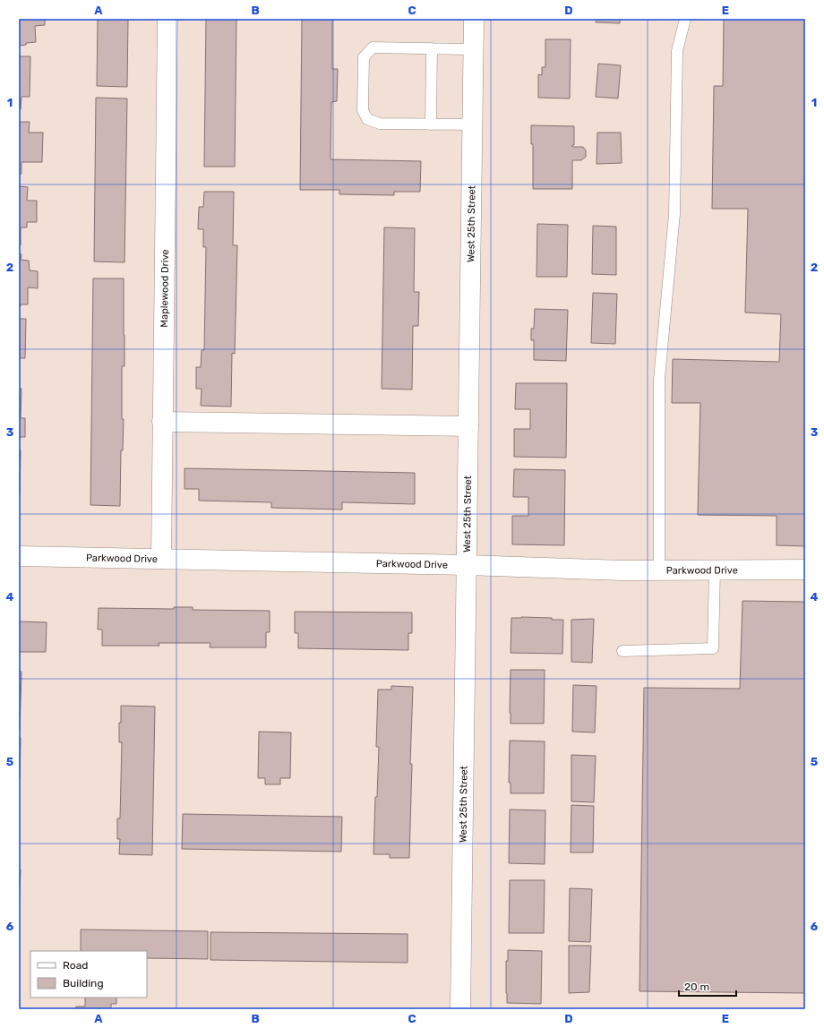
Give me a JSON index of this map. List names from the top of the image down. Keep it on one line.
{"streets":{"street":["West 25th Street","Maplewood Drive","Parkwood Drive"]},"crossings":[["West 25th Street","Parkwood Drive"],["Maplewood Drive","Parkwood Drive"]],"legend":["Road","Building"],"scale_bar":"20 m","grid":{"columns":["A","B","C","D","E"],"rows":["1","2","3","4","5","6"]}}
